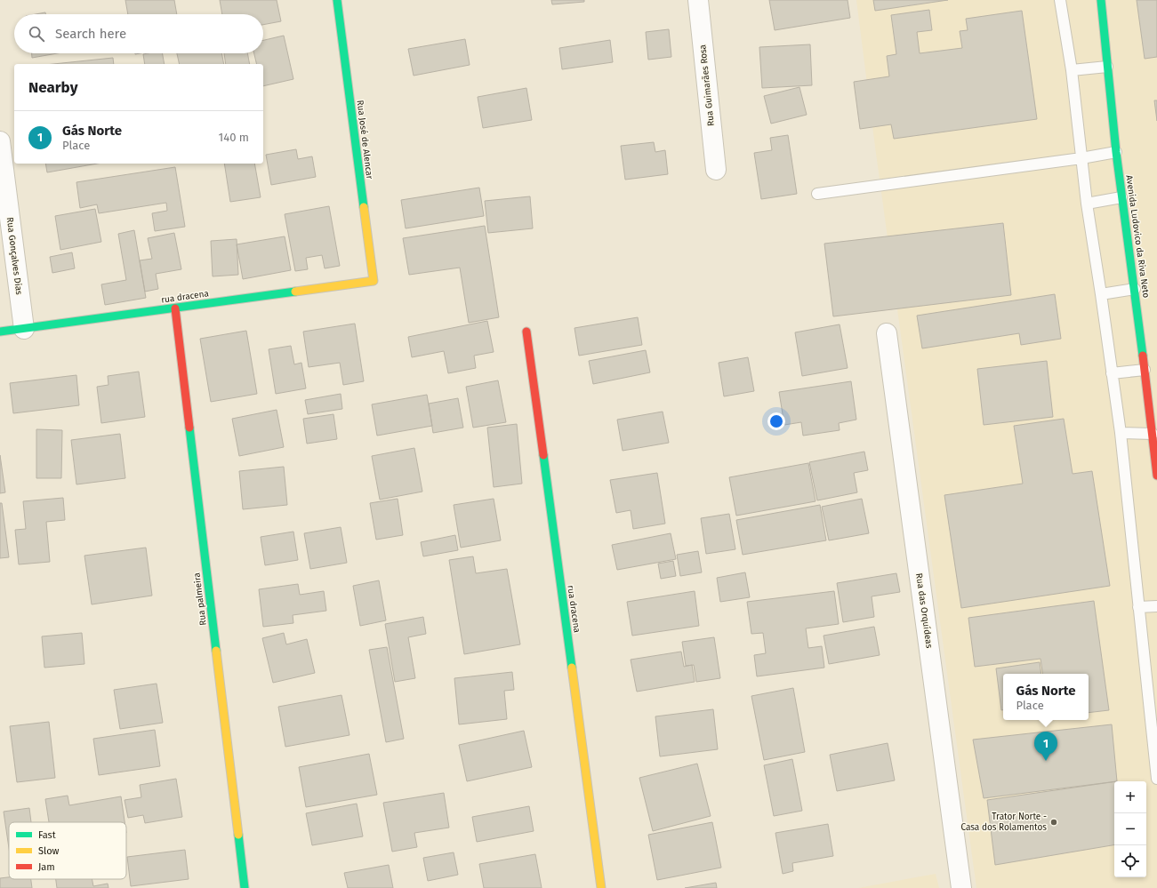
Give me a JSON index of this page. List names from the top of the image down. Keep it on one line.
{"streets":{"street":["Rua Guimarães Rosa","Rua José de Alencar","Avenida Ludovico da Riva Neto","Rua Gonçalves Dias","rua dracena","Rua palmeira","Rua das Orquídeas"]},"crossings":[["Rua José de Alencar","rua dracena"],["Rua Gonçalves Dias","rua dracena"],["rua dracena","Rua palmeira"]],"places":["Trator Norte - Casa dos Rolamentos"],"legend":["Fast","Slow","Jam"],"page":{"search":"Search here","heading":"Nearby","list":[{"mark":"1","name":"Gás Norte","note":"Place","value":"140 m"}],"popup":["Gás Norte","Place"],"pins":"1","map_buttons":["+","−"]}}
